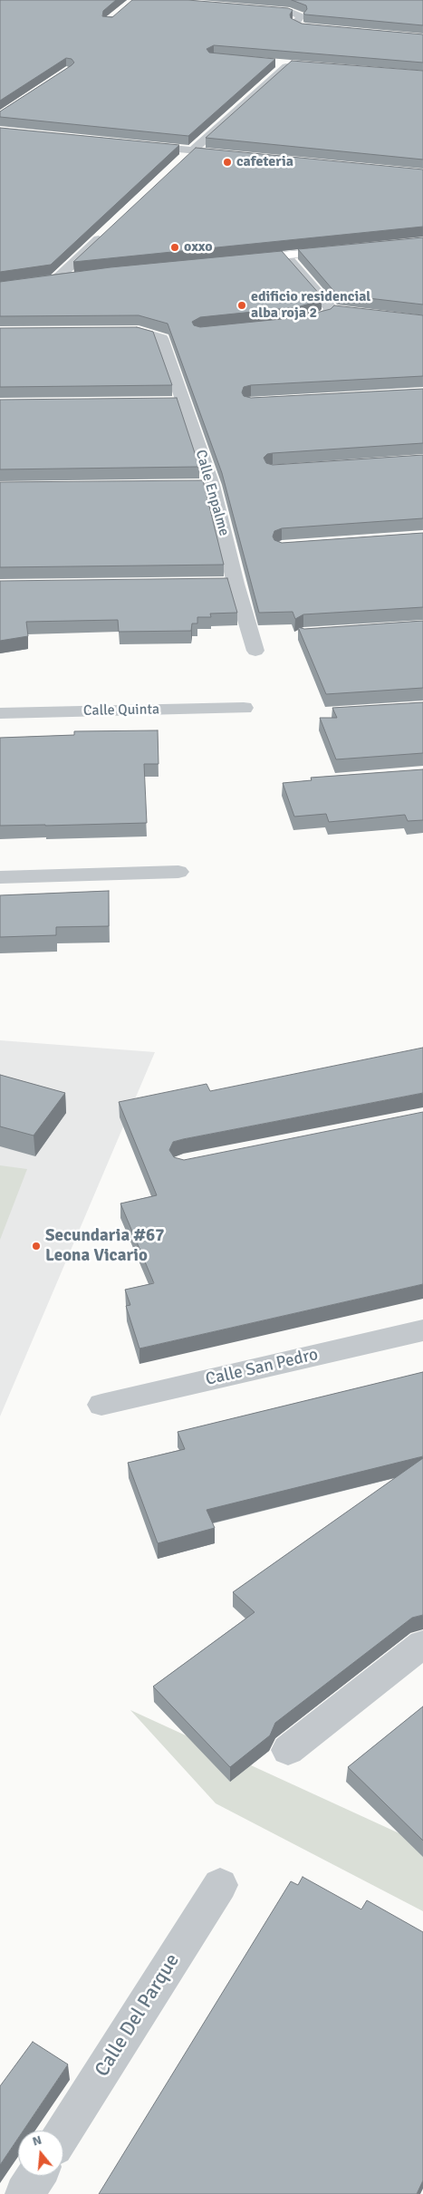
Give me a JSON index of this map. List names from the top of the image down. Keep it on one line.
{"streets":{"street":["Calle Enpalme","Calle Quinta","Calle San Pedro","Calle Del Parque"]},"places":["cafeteria","oxxo","edificio residencial alba roja 2","Secundaria #67 Leona Vicario"],"north":"top"}
